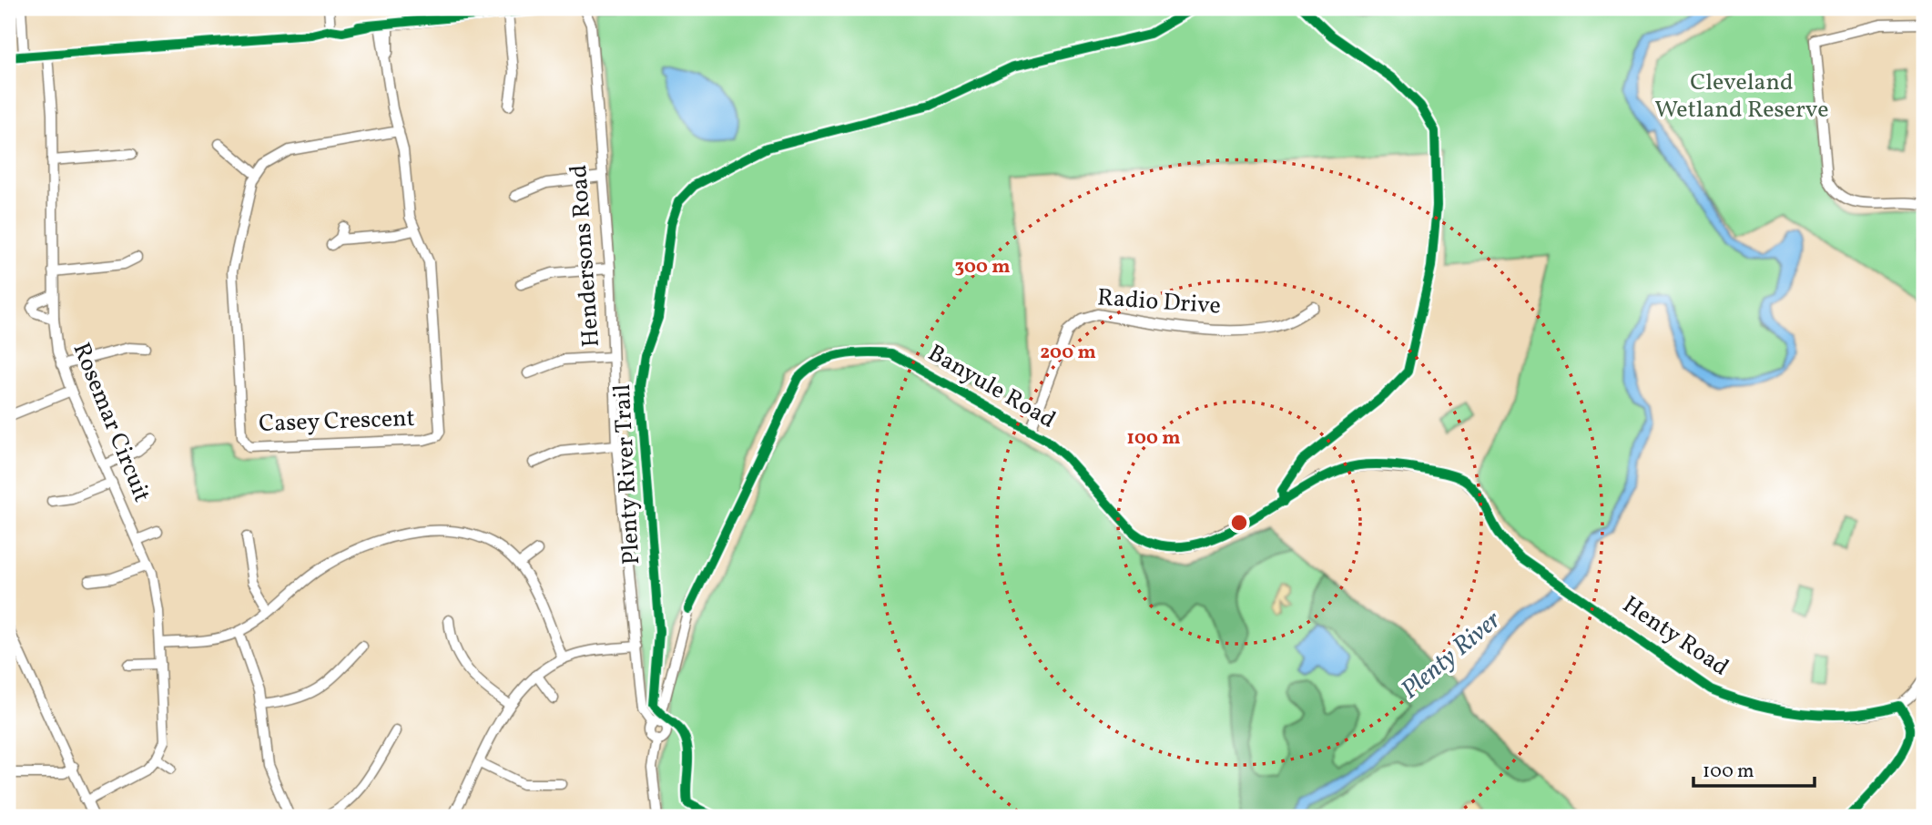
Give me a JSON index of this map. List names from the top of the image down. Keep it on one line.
{"streets":{"street":["Hendersons Road","Radio Drive","Banyule Road","Casey Crescent","Rosemar Circuit","Henty Road"],"cycle path":["Plenty River Trail"]},"crossings":[["Hendersons Road","Banyule Road"],["Radio Drive","Banyule Road"],["Banyule Road","Henty Road"]],"water":["Plenty River"],"parks":["Cleveland Wetland Reserve"],"scale_bar":"100 m","rings":["300 m","200 m","100 m"]}
